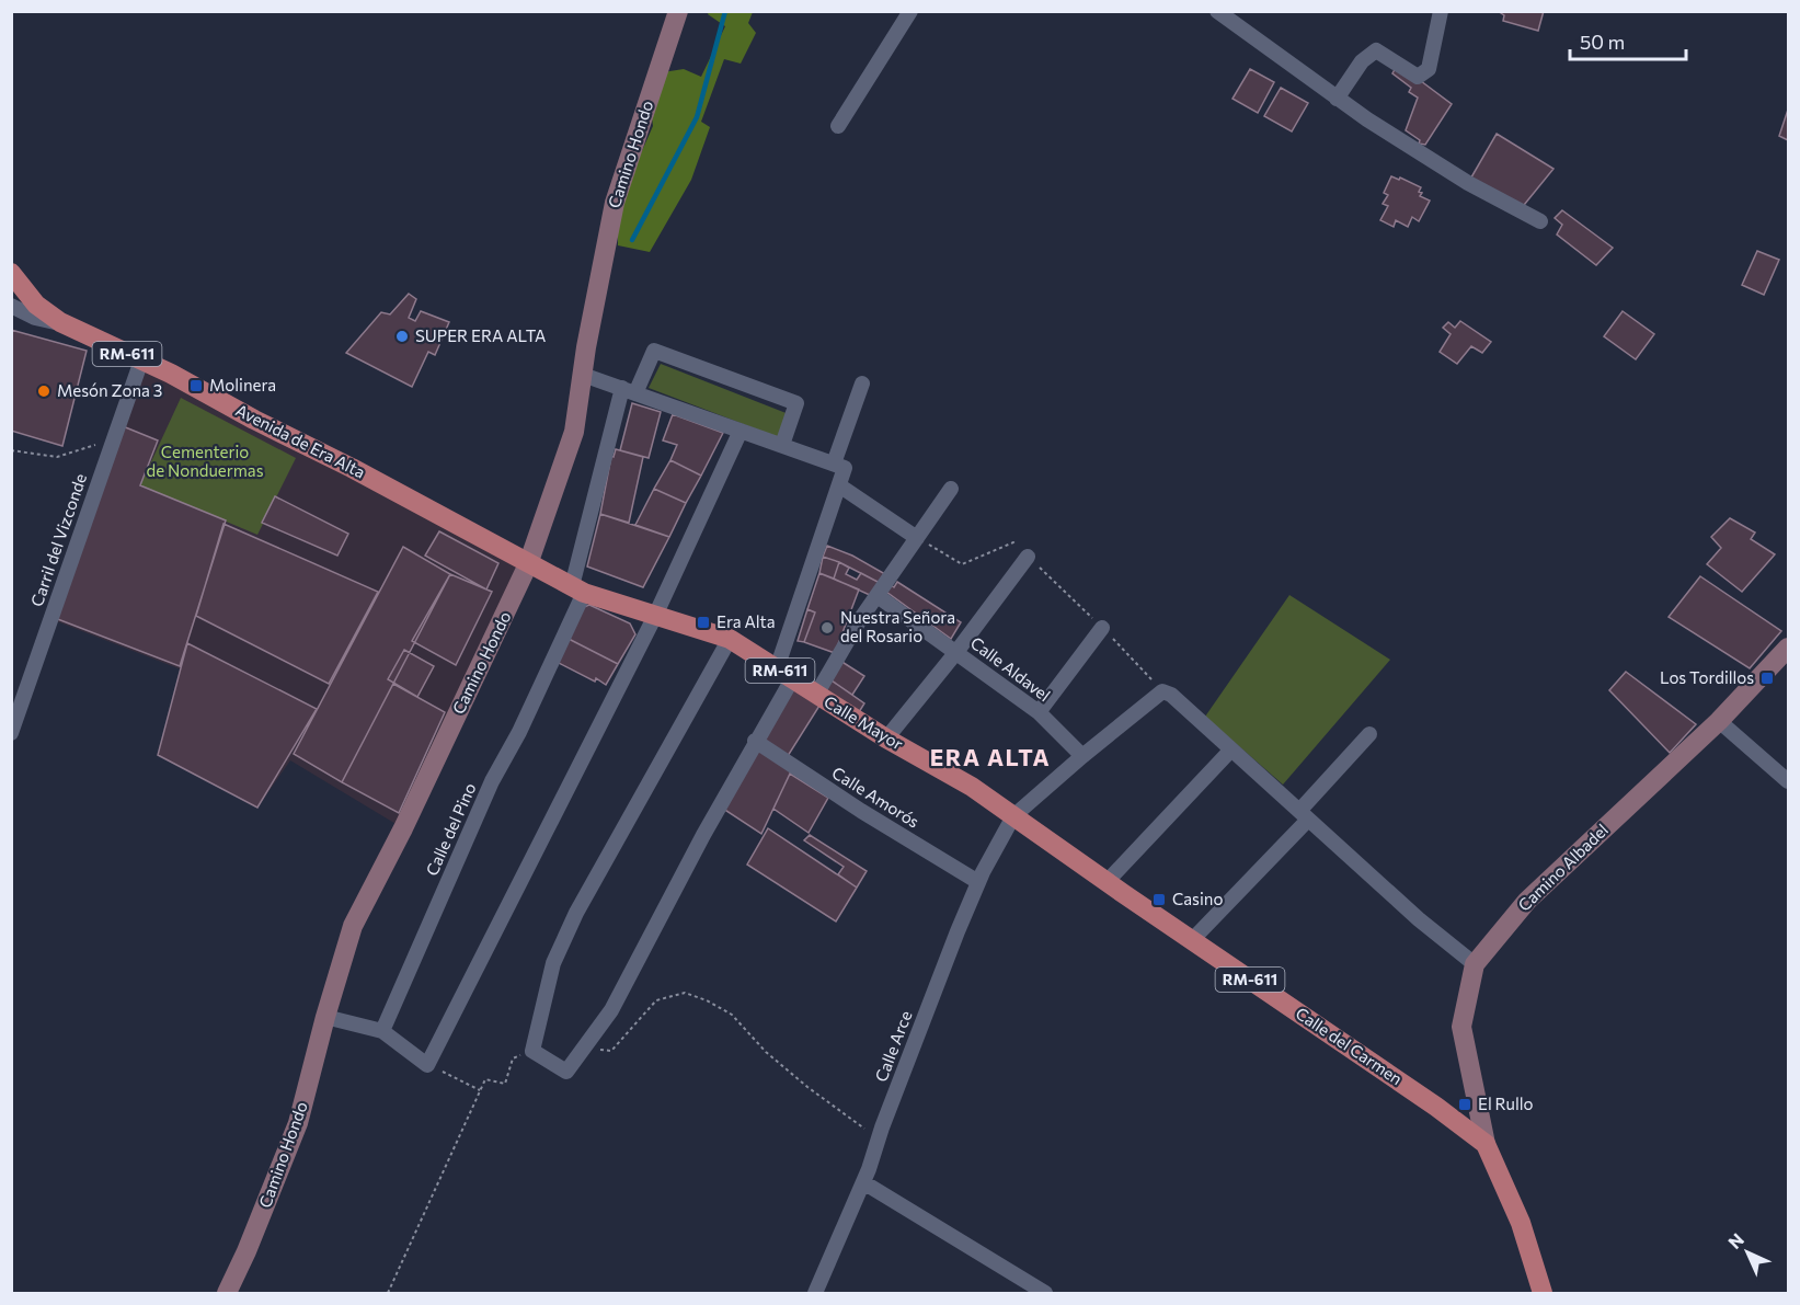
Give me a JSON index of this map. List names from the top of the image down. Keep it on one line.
{"streets":{"main road":["Camino Hondo","RM-611","Avenida de Era Alta","Calle Mayor","Camino Albadel","Calle del Carmen"],"street":["Carril del Vizconde","Calle Aldavel","Calle Amorós","Calle del Pino","Calle Arce"]},"crossings":[["Camino Hondo","Avenida de Era Alta"],["Camino Hondo","Calle Mayor"],["Avenida de Era Alta","Carril del Vizconde"],["Avenida de Era Alta","Calle Mayor"],["Calle Mayor","Calle del Pino"],["Calle Mayor","Calle Arce"],["Calle Mayor","Calle del Carmen"],["Calle Amorós","Calle Arce"],["Camino Albadel","Calle del Carmen"],["Calle Arce","Calle del Carmen"]],"districts":["ERA ALTA"],"parks":["Cementerio de Nonduermas"],"places":{"other":["SUPER ERA ALTA","Mesón Zona 3","Nuestra Señora del Rosario"],"transit":["Molinera","Era Alta","Los Tordillos","Casino","El Rullo"]},"scale_bar":"50 m","north":"top left"}
